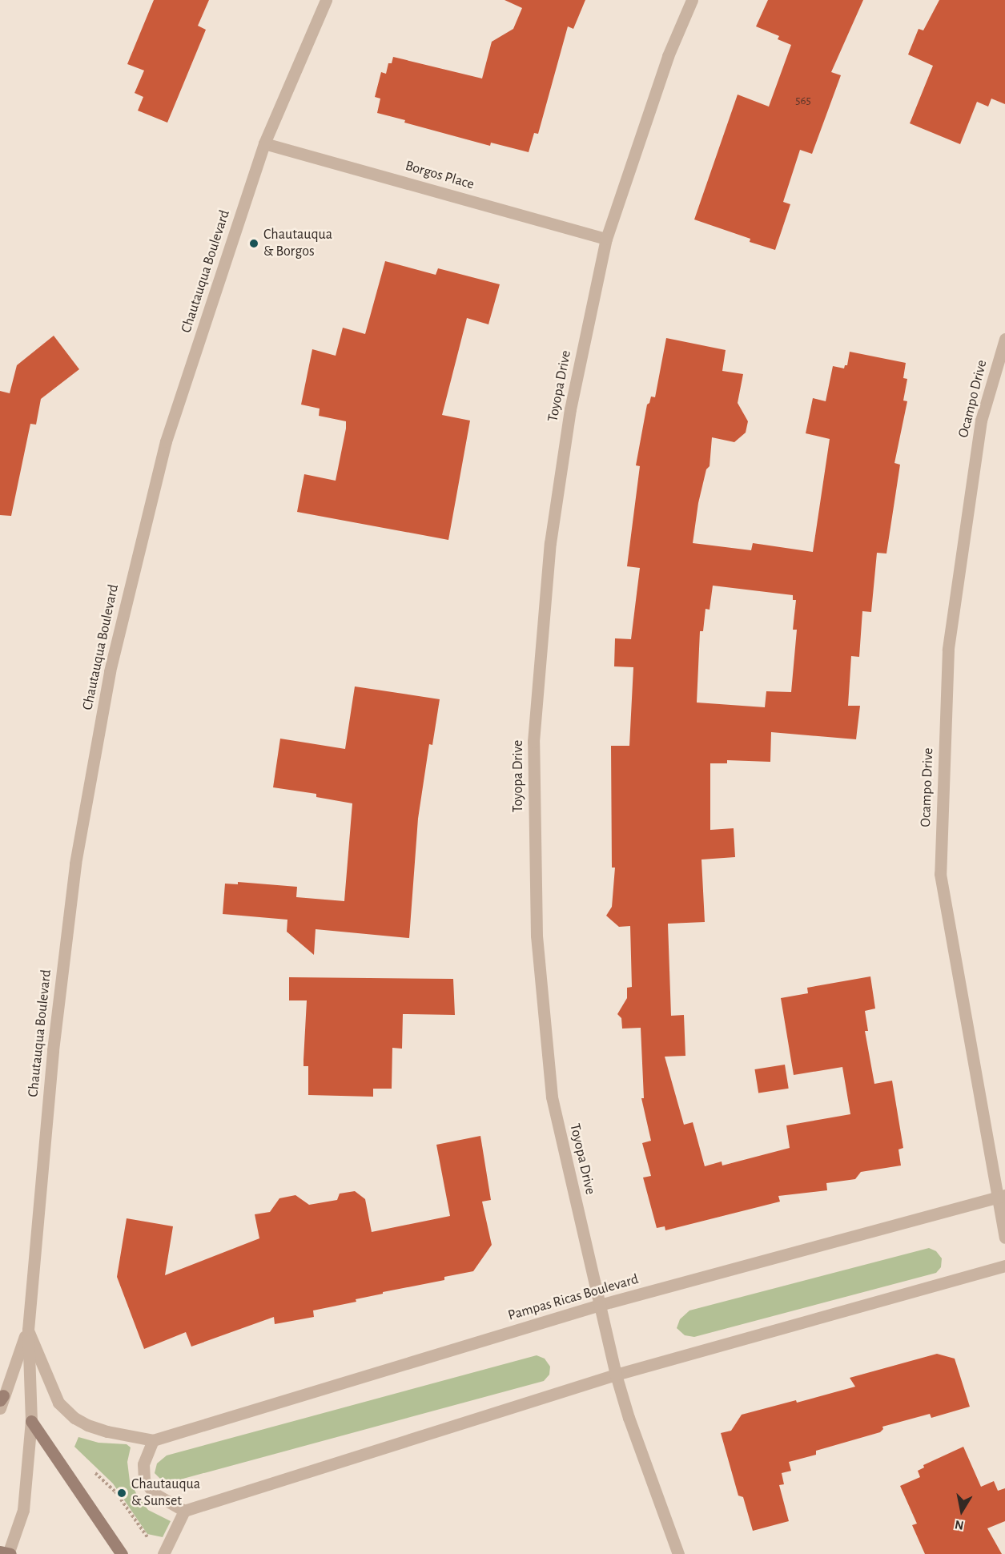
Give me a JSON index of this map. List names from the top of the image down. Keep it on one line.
{"streets":{"street":["Borgos Place","Chautauqua Boulevard","Toyopa Drive","Ocampo Drive","Pampas Ricas Boulevard"]},"crossings":[["Borgos Place","Chautauqua Boulevard"],["Borgos Place","Toyopa Drive"],["Chautauqua Boulevard","Pampas Ricas Boulevard"],["Toyopa Drive","Pampas Ricas Boulevard"],["Ocampo Drive","Pampas Ricas Boulevard"]],"places":["Chautauqua & Borgos","Chautauqua & Sunset"],"house_numbers":["565"],"north":"bottom"}
